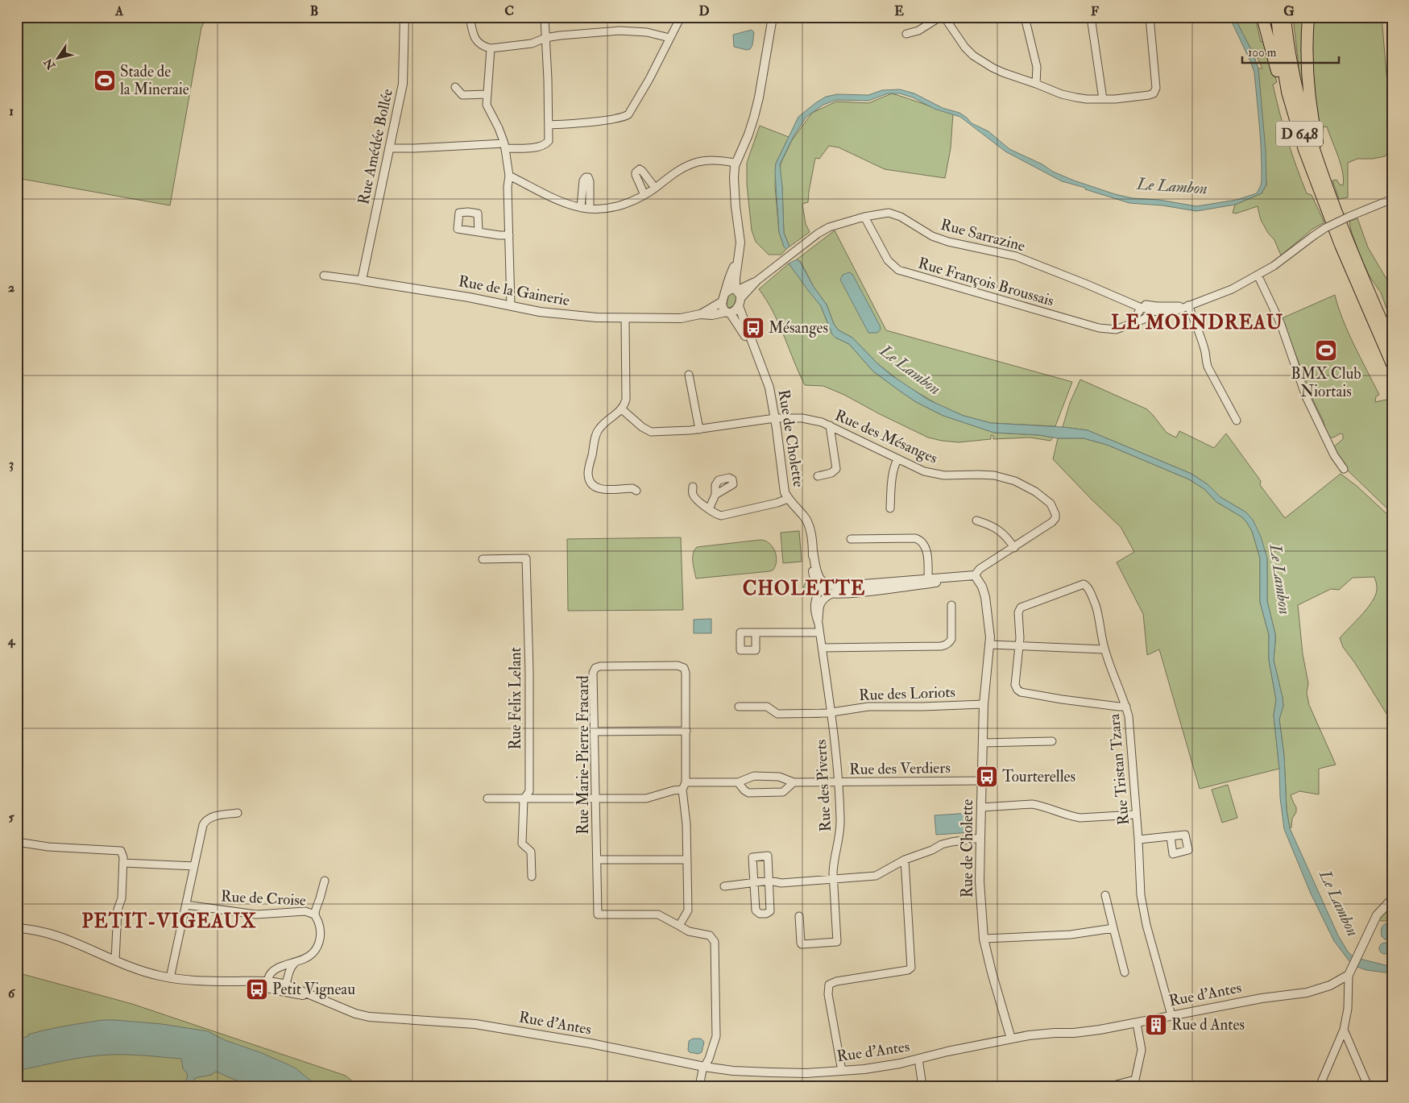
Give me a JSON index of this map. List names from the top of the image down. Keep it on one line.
{"streets":{"highway":["D 648"],"street":["Rue Amédée Bollée","Rue Sarrazine","Rue François Broussais","Rue de la Gainerie","Rue des Mésanges","Rue de Cholette","Rue des Loriots","Rue Felix Lelant","Rue Marie-Pierre Fracard","Rue des Verdiers","Rue Tristan Tzara","Rue des Piverts","Rue de Croise","Rue d'Antes"]},"crossings":[["Rue Amédée Bollée","Rue de la Gainerie"],["Rue Sarrazine","Rue François Broussais"],["Rue Sarrazine","Rue de la Gainerie"],["Rue Sarrazine","Rue de Cholette"],["Rue de la Gainerie","Rue de Cholette"],["Rue des Mésanges","Rue de Cholette"],["Rue de Cholette","Rue des Loriots"],["Rue de Cholette","Rue des Verdiers"],["Rue de Cholette","Rue des Piverts"],["Rue de Cholette","Rue d'Antes"],["Rue des Loriots","Rue des Piverts"],["Rue Felix Lelant","Rue des Verdiers"],["Rue Marie-Pierre Fracard","Rue des Verdiers"],["Rue Marie-Pierre Fracard","Rue d'Antes"],["Rue des Verdiers","Rue des Piverts"],["Rue Tristan Tzara","Rue d'Antes"]],"districts":["LE MOINDREAU","CHOLETTE","PETIT-VIGEAUX"],"water":["Le Lambon"],"places":{"sports":["Stade de la Mineraie","BMX Club Niortais"],"bus stop":["Mésanges","Tourterelles","Petit Vigneau"],"building":["Rue d Antes"]},"scale_bar":"100 m","north":"bottom left","grid":{"columns":["A","B","C","D","E","F","G"],"rows":["1","2","3","4","5","6"]}}
